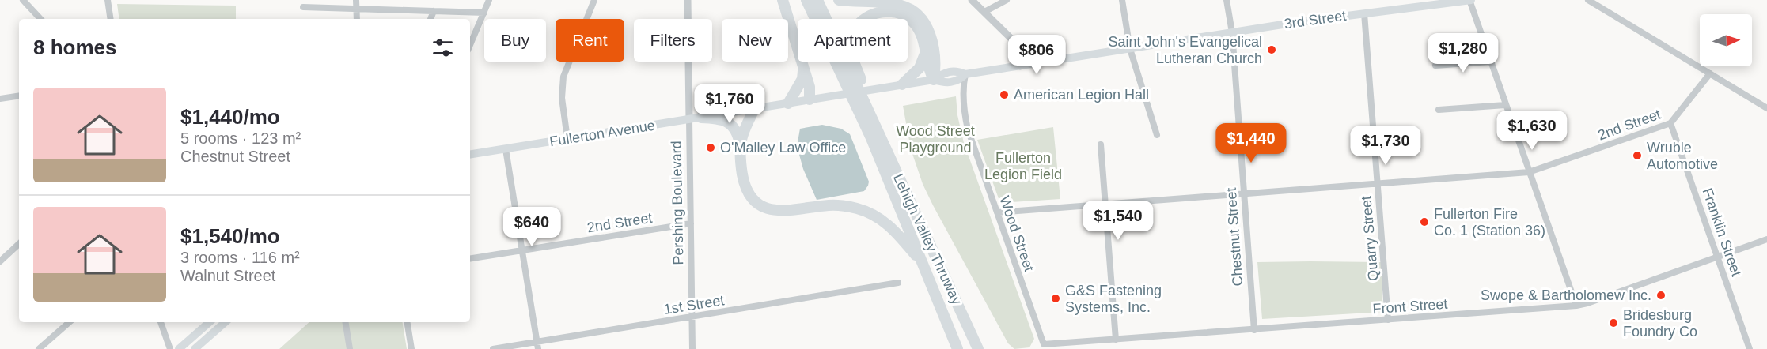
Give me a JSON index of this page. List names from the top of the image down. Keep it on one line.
{"streets":{"highway":["Lehigh Valley Thruway"],"main road":["3rd Street","Fullerton Avenue"],"street":["2nd Street","Pershing Boulevard","Franklin Street","Wood Street","Chestnut Street","Quarry Street","1st Street","Front Street"]},"crossings":[["3rd Street","Fullerton Avenue"],["3rd Street","Chestnut Street"],["3rd Street","Quarry Street"],["2nd Street","Pershing Boulevard"],["2nd Street","Franklin Street"],["2nd Street","Wood Street"],["2nd Street","Chestnut Street"],["2nd Street","Quarry Street"],["Fullerton Avenue","Pershing Boulevard"],["Fullerton Avenue","Wood Street"],["Pershing Boulevard","1st Street"],["Franklin Street","Front Street"],["Wood Street","Front Street"],["Chestnut Street","Front Street"],["Quarry Street","Front Street"]],"parks":["Wood Street Playground","Fullerton Legion Field"],"places":["Saint John's Evangelical Lutheran Church","American Legion Hall","O'Malley Law Office","Wruble Automotive","Fullerton Fire Co. 1 (Station 36)","Swope & Bartholomew Inc.","G&S Fastening Systems, Inc.","Bridesburg Foundry Co"],"north":"right","page":{"chip":["Buy","Rent","Filters","New","Apartment"],"heading":"8 homes","price":["$1,280","$806","$1,760","$1,630","$1,440","$1,730","$1,540","$640"],"list":[{"name":"$1,440/mo","note":"5 rooms · 123 m² · Chestnut Street"},{"name":"$1,540/mo","note":"3 rooms · 116 m² · Walnut Street"}]}}
